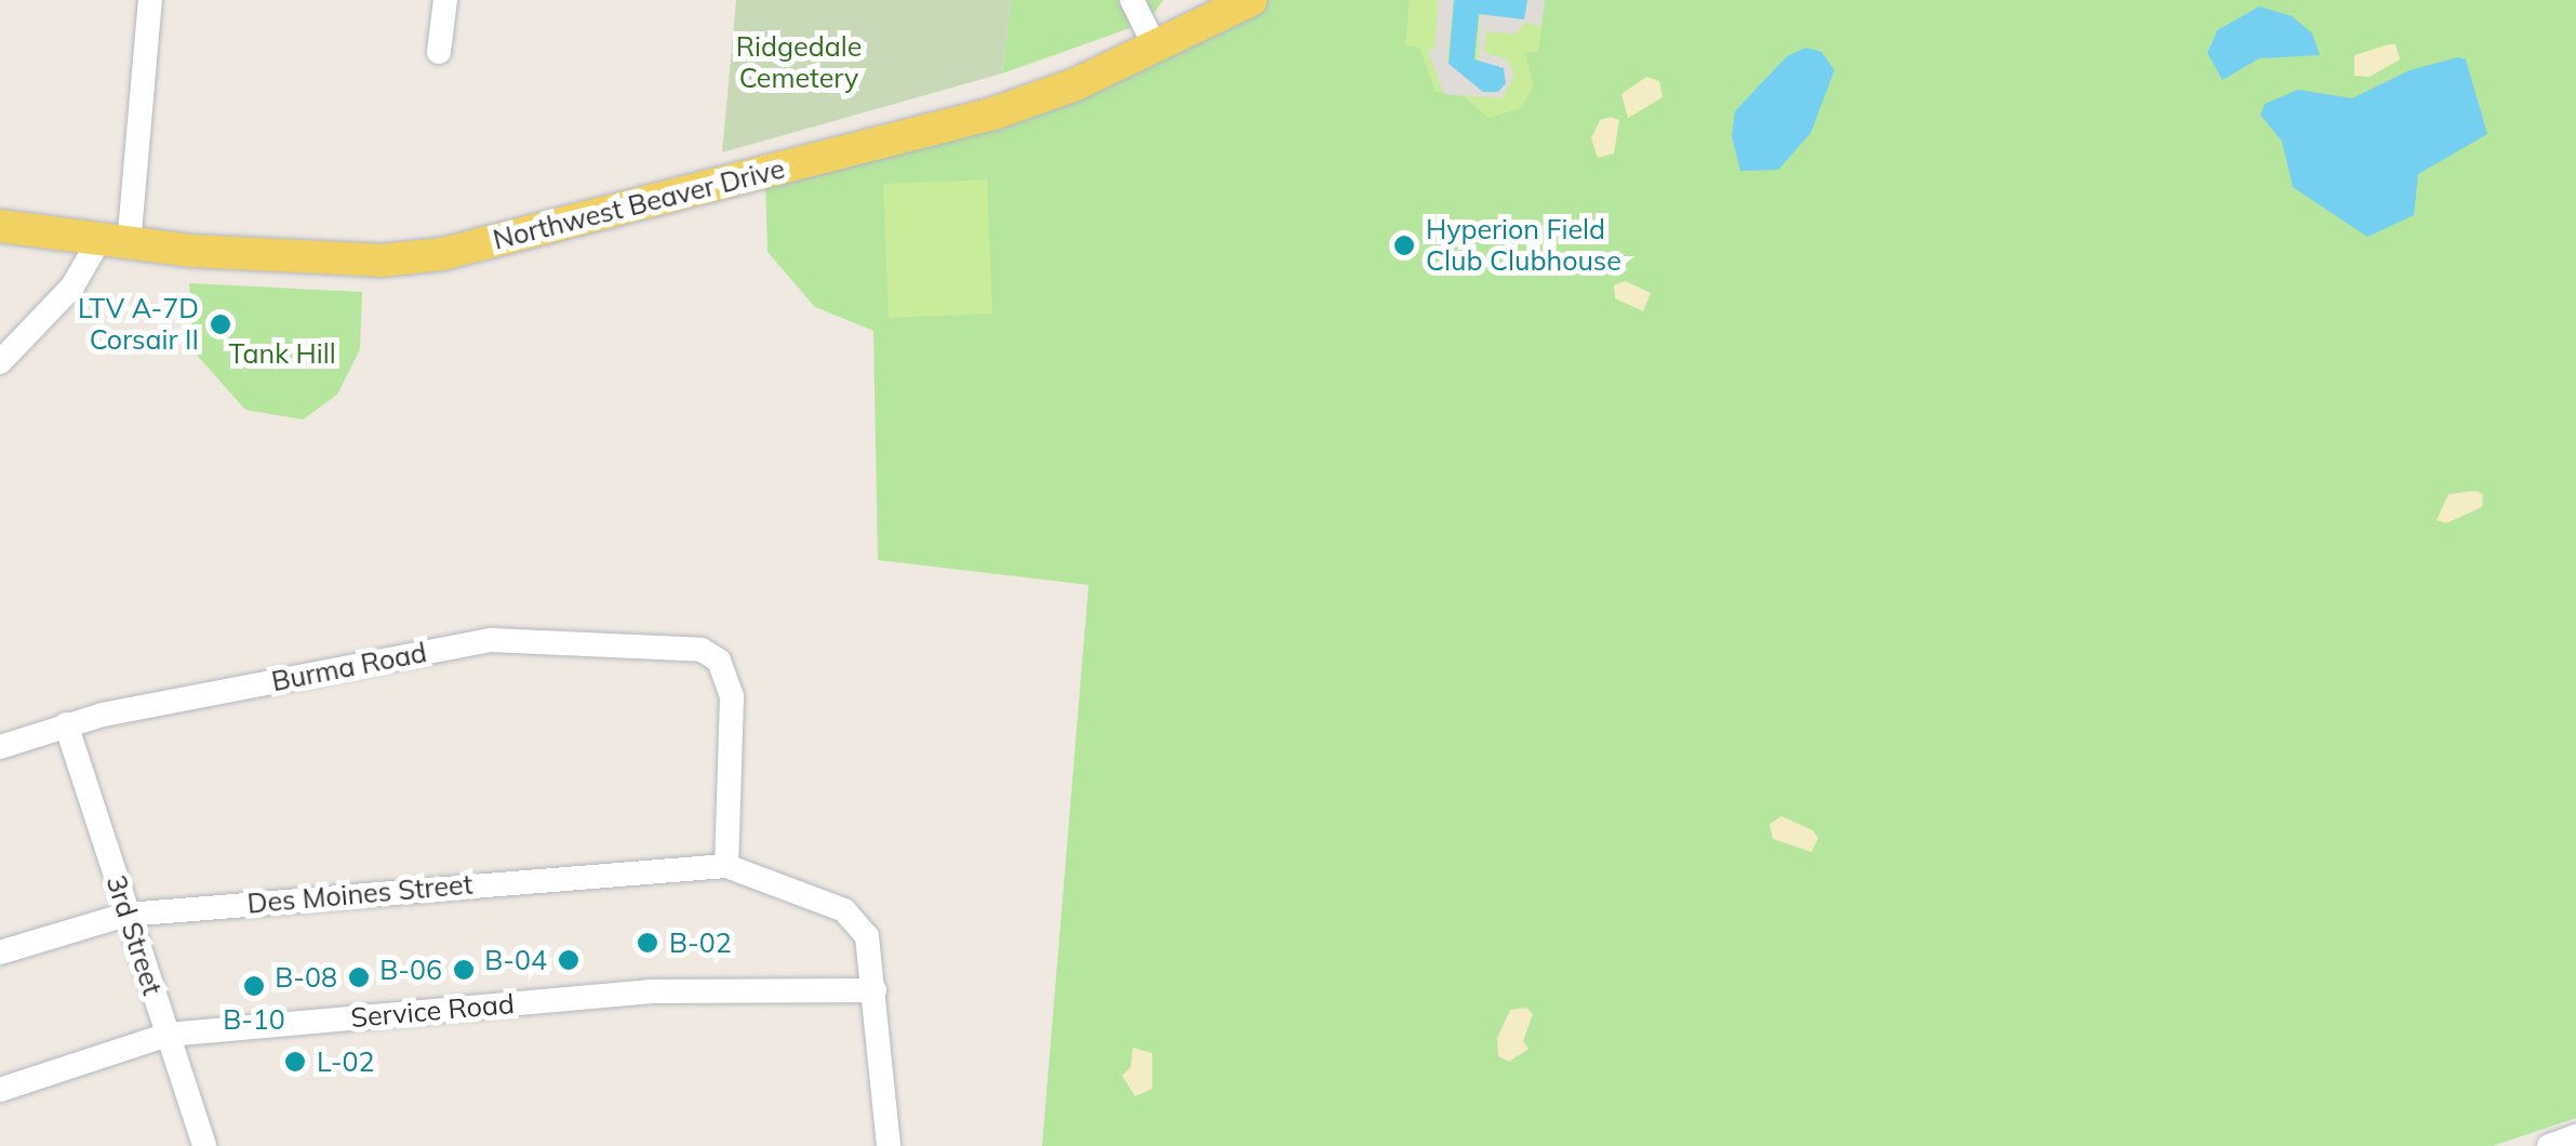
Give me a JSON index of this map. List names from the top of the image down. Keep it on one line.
{"streets":{"main road":["Northwest Beaver Drive"],"street":["Burma Road","Des Moines Street","3rd Street","Service Road"]},"crossings":[["Burma Road","Des Moines Street"],["Burma Road","3rd Street"],["Des Moines Street","3rd Street"],["3rd Street","Service Road"]],"parks":["Ridgedale Cemetery","Tank Hill"],"places":["Hyperion Field Club Clubhouse","LTV A-7D Corsair II","B-02","B-04","B-06","B-08","B-10","L-02"]}
